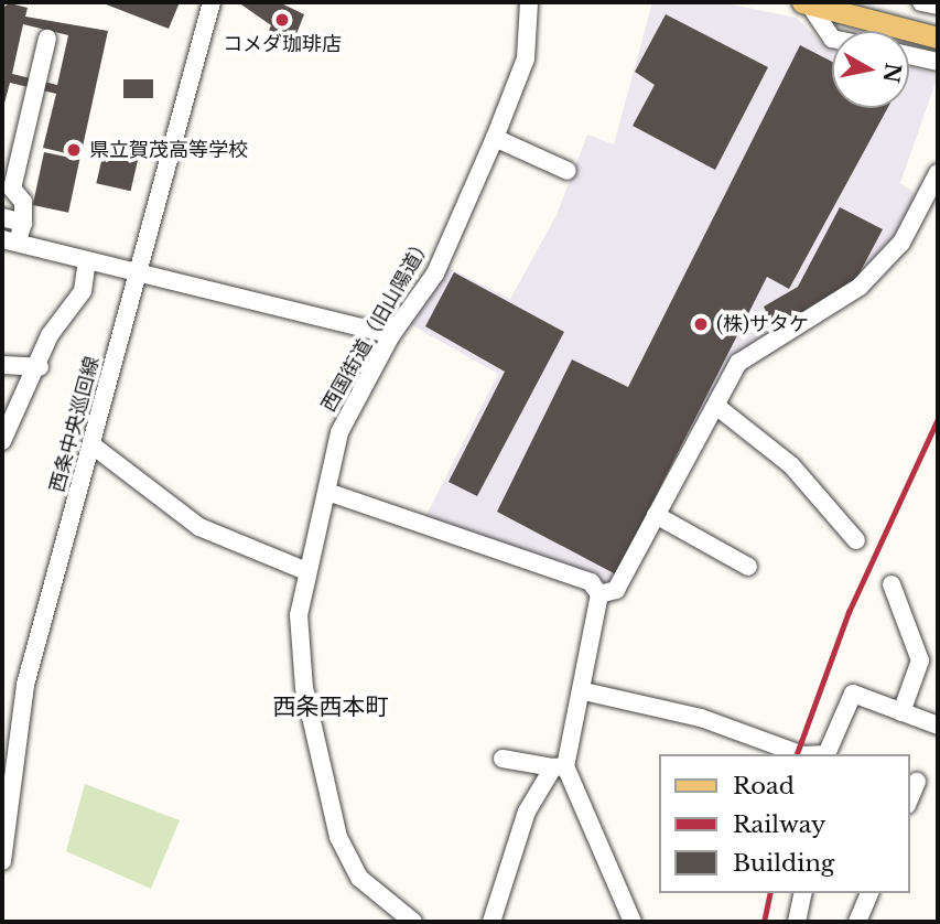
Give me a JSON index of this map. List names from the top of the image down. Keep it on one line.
{"streets":{"street":["西国街道（旧山陽道）","西条中央巡回線"]},"districts":["西条西本町"],"places":["コメダ珈琲店","県立賀茂高等学校","(株)サタケ"],"legend":["Road","Railway","Building"],"north":"right"}
